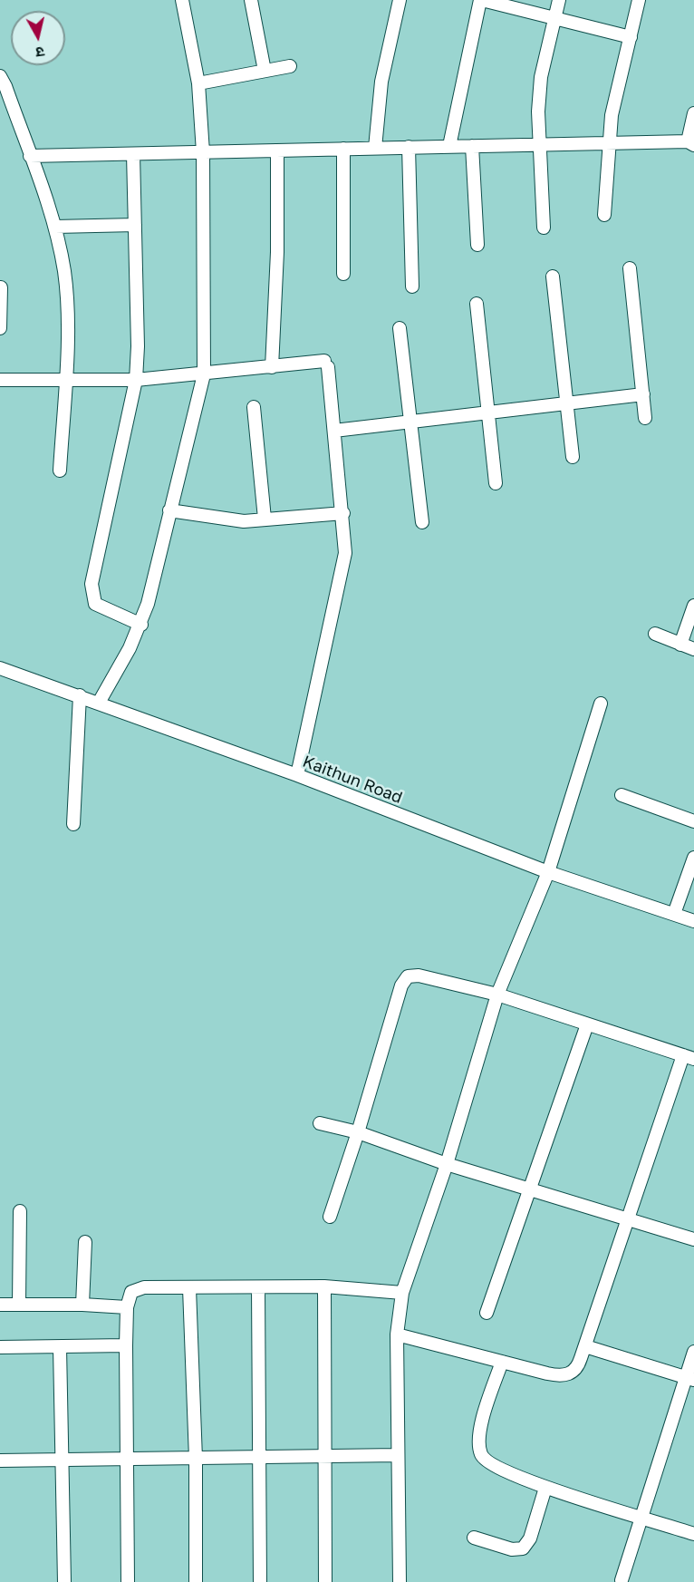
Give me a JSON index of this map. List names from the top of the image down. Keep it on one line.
{"streets":{"street":["Kaithun Road"]},"north":"bottom"}
